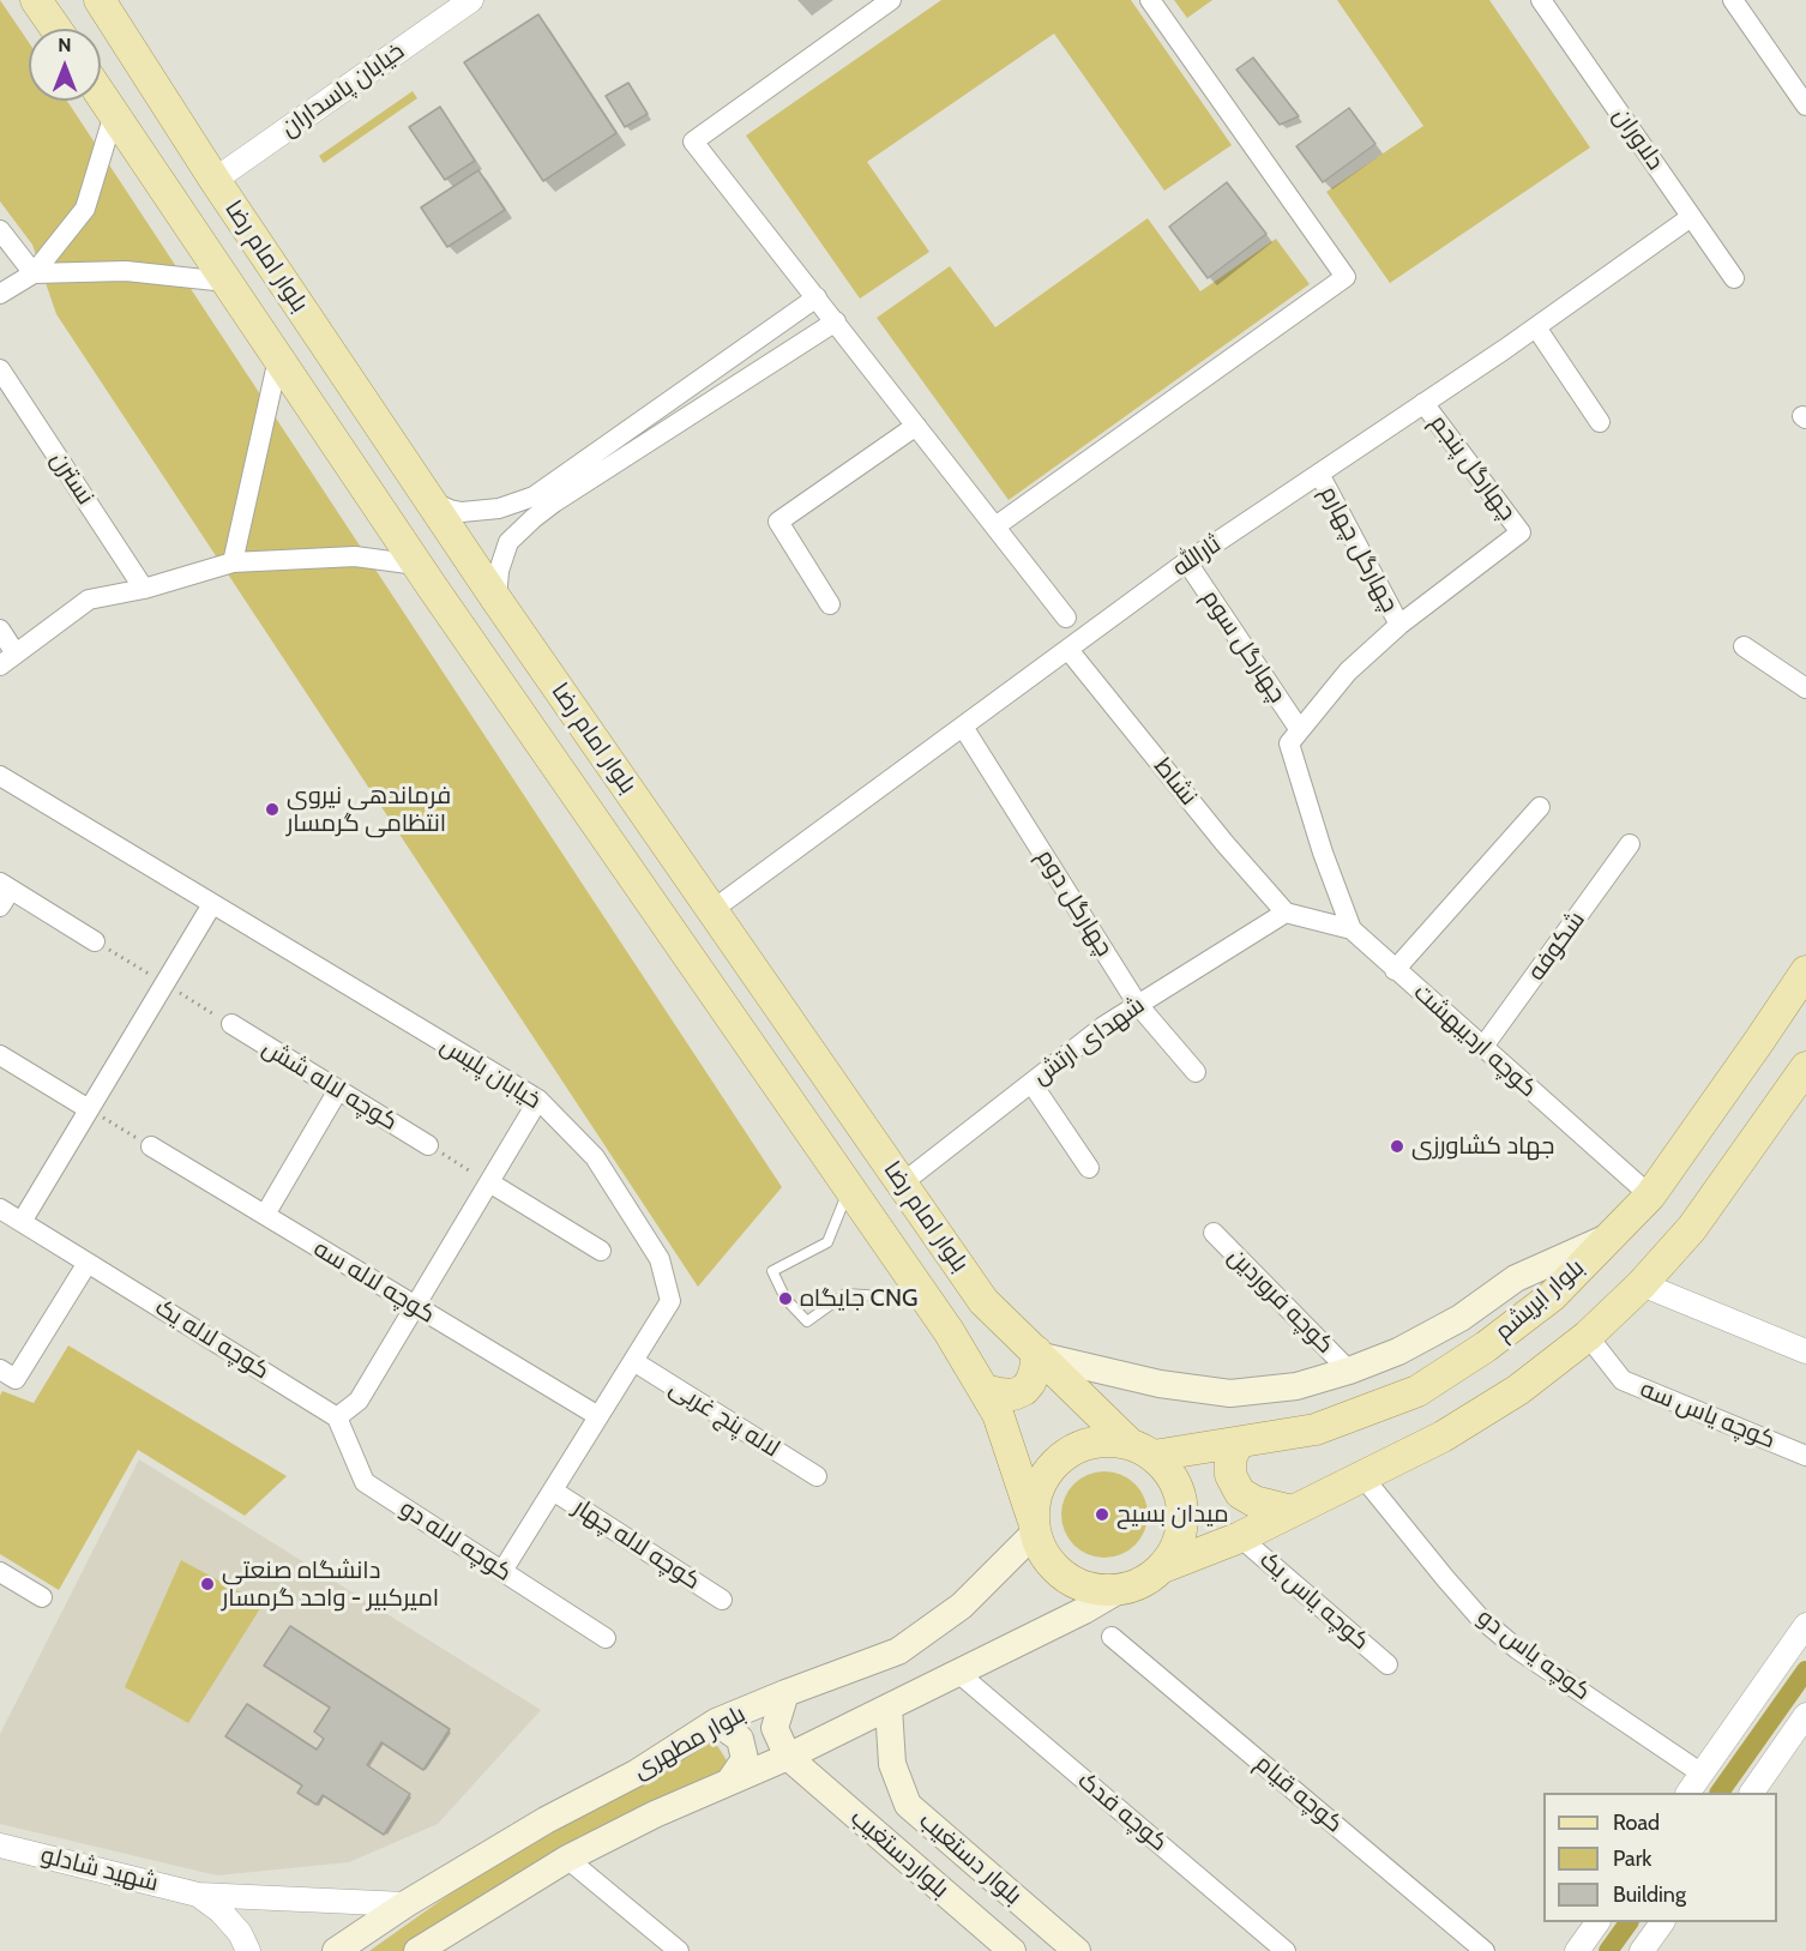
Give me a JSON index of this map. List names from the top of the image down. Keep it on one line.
{"streets":{"main road":["بلوار امام رضا","بلوار ابریشم","بلوار مطهری","بلواردستغیب","بلوار دستغیب"],"street":["خیابان پاسداران","دلاوران","چهارگل پنجم","نسترن","چهارگل چهارم","ثارالله","چهارگل سوم","نشاط","چهارگل دوم","شکوفه","شهدای ارتش","کوچه اردیبهشت","خیابان پلیس","کوچه لاله شش","کوچه لاله سه","کوچه فروردین","کوچه لاله یک","کوچه یاس سه","لاله پنج غربی","کوچه لاله دو","کوچه لاله چهار","کوچه یاس یک","کوچه یاس دو","کوچه قیام","کوچه فدک","شهید شادلو"]},"crossings":[["خیابان پاسداران","بلوار امام رضا"],["دلاوران","ثارالله"],["بلوار امام رضا","ثارالله"],["بلوار امام رضا","شهدای ارتش"],["بلوار امام رضا","بلوار ابریشم"],["بلوار امام رضا","بلوار مطهری"],["چهارگل پنجم","چهارگل چهارم"],["چهارگل پنجم","ثارالله"],["چهارگل چهارم","ثارالله"],["ثارالله","چهارگل سوم"],["ثارالله","نشاط"],["ثارالله","چهارگل دوم"],["نشاط","شهدای ارتش"],["نشاط","کوچه اردیبهشت"],["چهارگل دوم","شهدای ارتش"],["شکوفه","کوچه اردیبهشت"],["شهدای ارتش","کوچه اردیبهشت"],["کوچه اردیبهشت","بلوار ابریشم"],["خیابان پلیس","کوچه لاله سه"],["خیابان پلیس","لاله پنج غربی"],["خیابان پلیس","کوچه لاله دو"],["خیابان پلیس","کوچه لاله چهار"],["بلوار ابریشم","بلوار مطهری"],["کوچه لاله یک","کوچه لاله دو"],["بلوار مطهری","کوچه فدک"],["بلوار مطهری","بلواردستغیب"],["بلوار مطهری","بلوار دستغیب"]],"places":["فرماندهی نیروی انتظامی گرمسار","جهاد کشاورزی","جایگاه CNG","میدان بسیح","دانشگاه صنعتی امیرکبیر - واحد گرمسار"],"legend":["Road","Park","Building"],"north":"top"}
